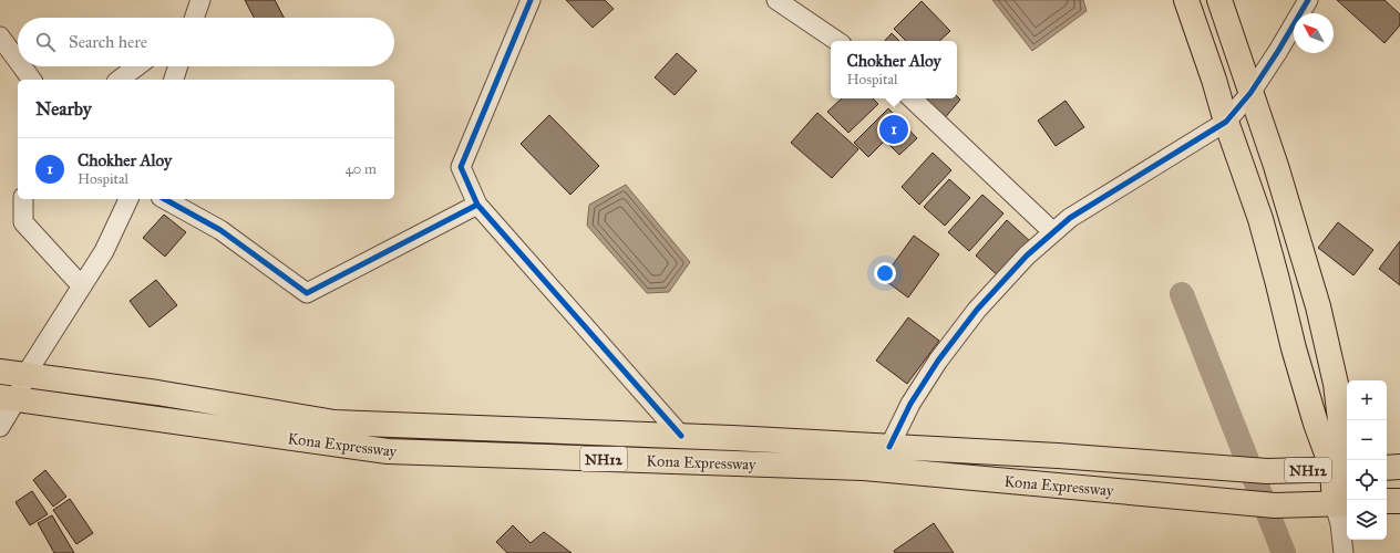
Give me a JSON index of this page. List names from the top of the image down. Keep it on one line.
{"streets":{"main road":["Kona Expressway","NH12"]},"north":"top left","page":{"search":"Search here","popup":["Chokher Aloy","Hospital"],"heading":"Nearby","pins":"1","list":[{"mark":"1","name":"Chokher Aloy","note":"Hospital","value":"40 m"}],"map_buttons":["+","−"]}}
